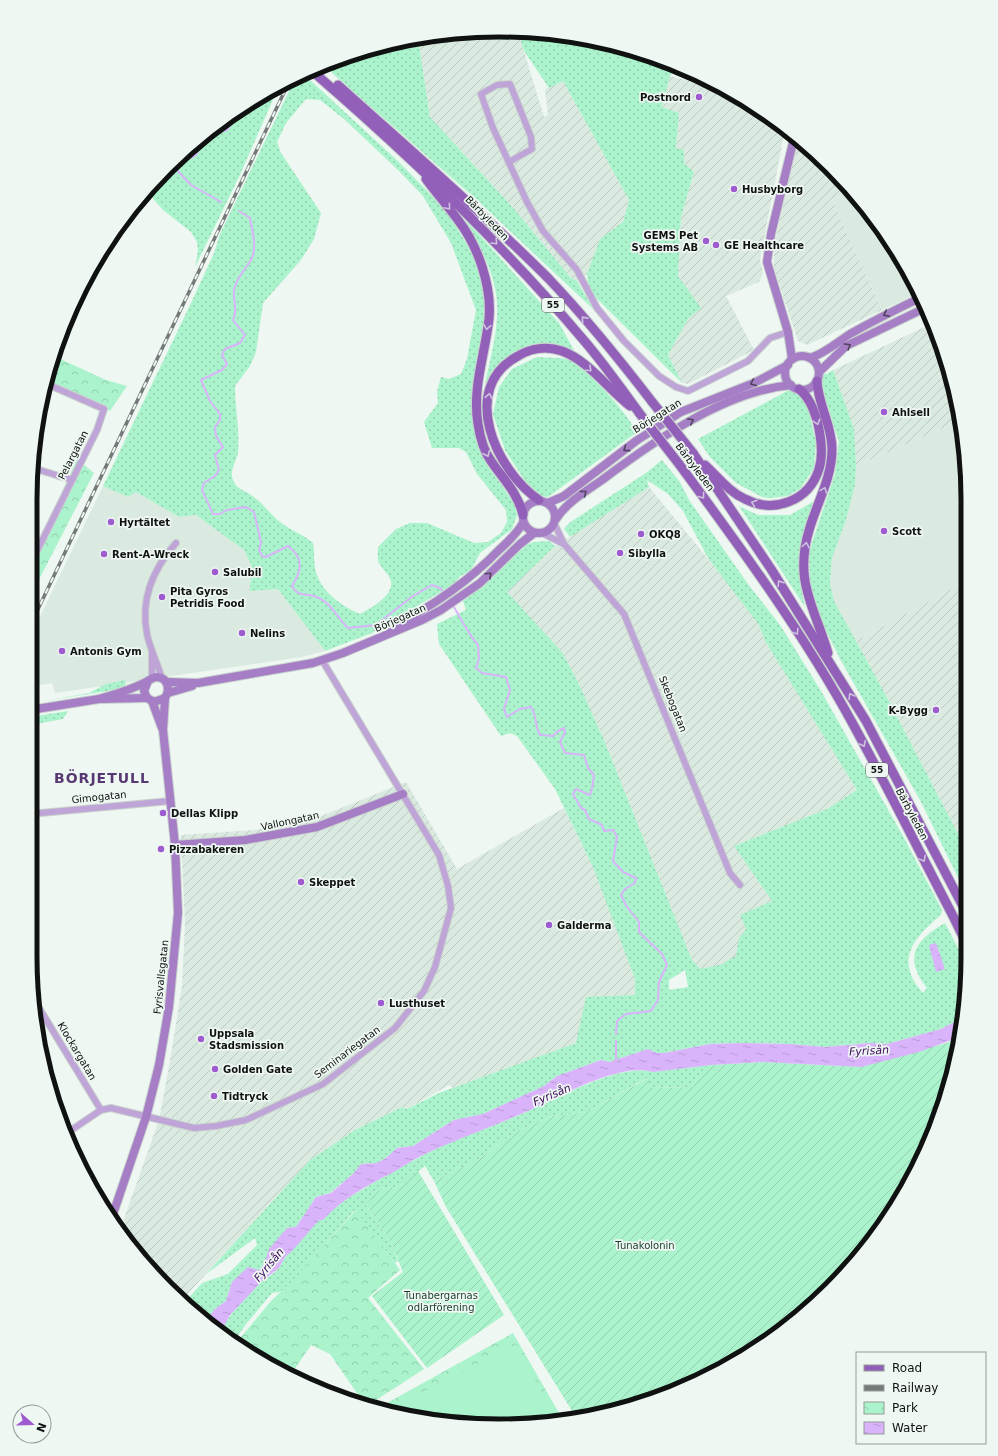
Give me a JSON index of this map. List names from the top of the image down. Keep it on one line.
{"streets":{"main road":["Bärbyleden","55"],"street":["Börjegatan","Pelargatan","Skebogatan","Gimogatan","Vallongatan","Fyrisvallsgatan","Klockargatan","Seminariegatan"]},"crossings":[["Börjegatan","Skebogatan"],["Börjegatan","Fyrisvallsgatan"],["Börjegatan","Seminariegatan"],["Gimogatan","Fyrisvallsgatan"],["Vallongatan","Fyrisvallsgatan"],["Vallongatan","Seminariegatan"],["Fyrisvallsgatan","Seminariegatan"],["Klockargatan","Seminariegatan"]],"districts":["BÖRJETULL"],"water":["Fyrisån"],"parks":["Tunakolonin","Tunabergarnas odlarförening"],"places":["Postnord","Husbyborg","GEMS Pet Systems AB","GE Healthcare","Ahlsell","Hyrtältet","Scott","OKQ8","Sibylla","Rent-A-Wreck","Salubil","Pita Gyros Petridis Food","Nelins","Antonis Gym","K-Bygg","Dellas Klipp","Pizzabakeren","Skeppet","Galderma","Lusthuset","Uppsala Stadsmission","Golden Gate","Tidtryck"],"legend":["Road","Railway","Park","Water"],"north":"right"}
